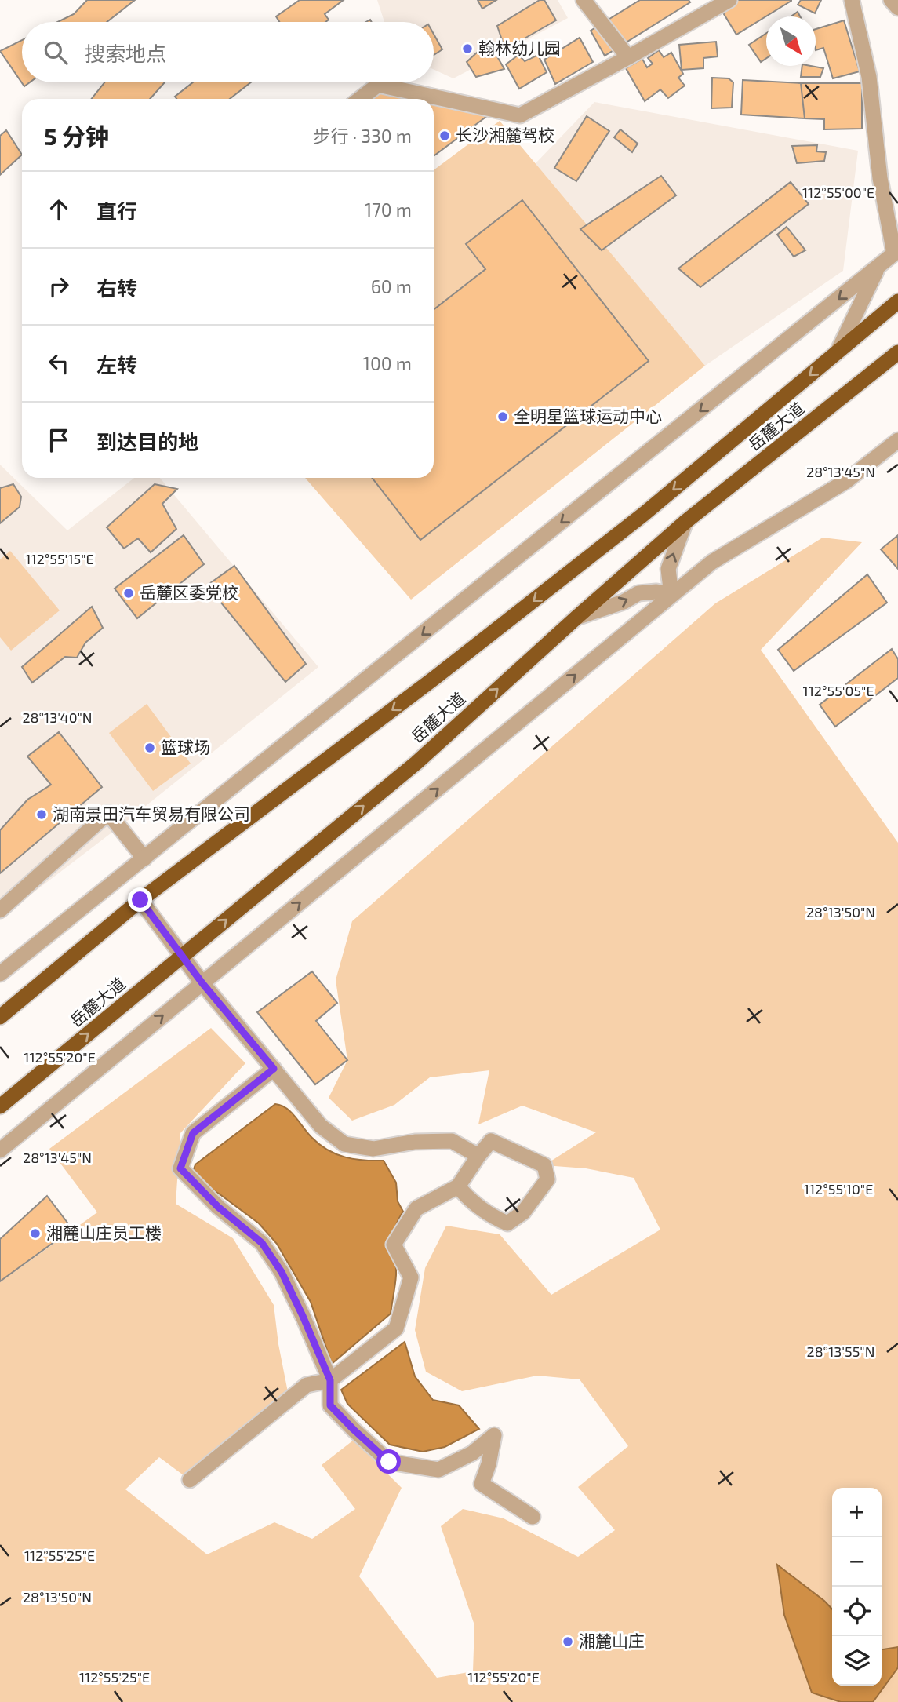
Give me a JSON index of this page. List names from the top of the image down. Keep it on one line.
{"streets":{"highway":["岳麓大道"]},"places":["翰林幼儿园","长沙湘麓驾校","全明星篮球运动中心","岳麓区委党校","篮球场","湖南景田汽车贸易有限公司","湘麓山庄员工楼","湘麓山庄"],"north":"bottom right","page":{"search":"搜索地点","heading":["5 分钟","步行 · 330 m"],"list":[["直行","170 m"],["右转","60 m"],["左转","100 m"],"到达目的地"],"map_buttons":["+","−"]},"coordinates":["112°55'00\"E","28°13'45\"N","112°55'15\"E","112°55'05\"E","28°13'40\"N","28°13'50\"N","112°55'20\"E","112°55'10\"E","28°13'55\"N","112°55'25\"E"]}
